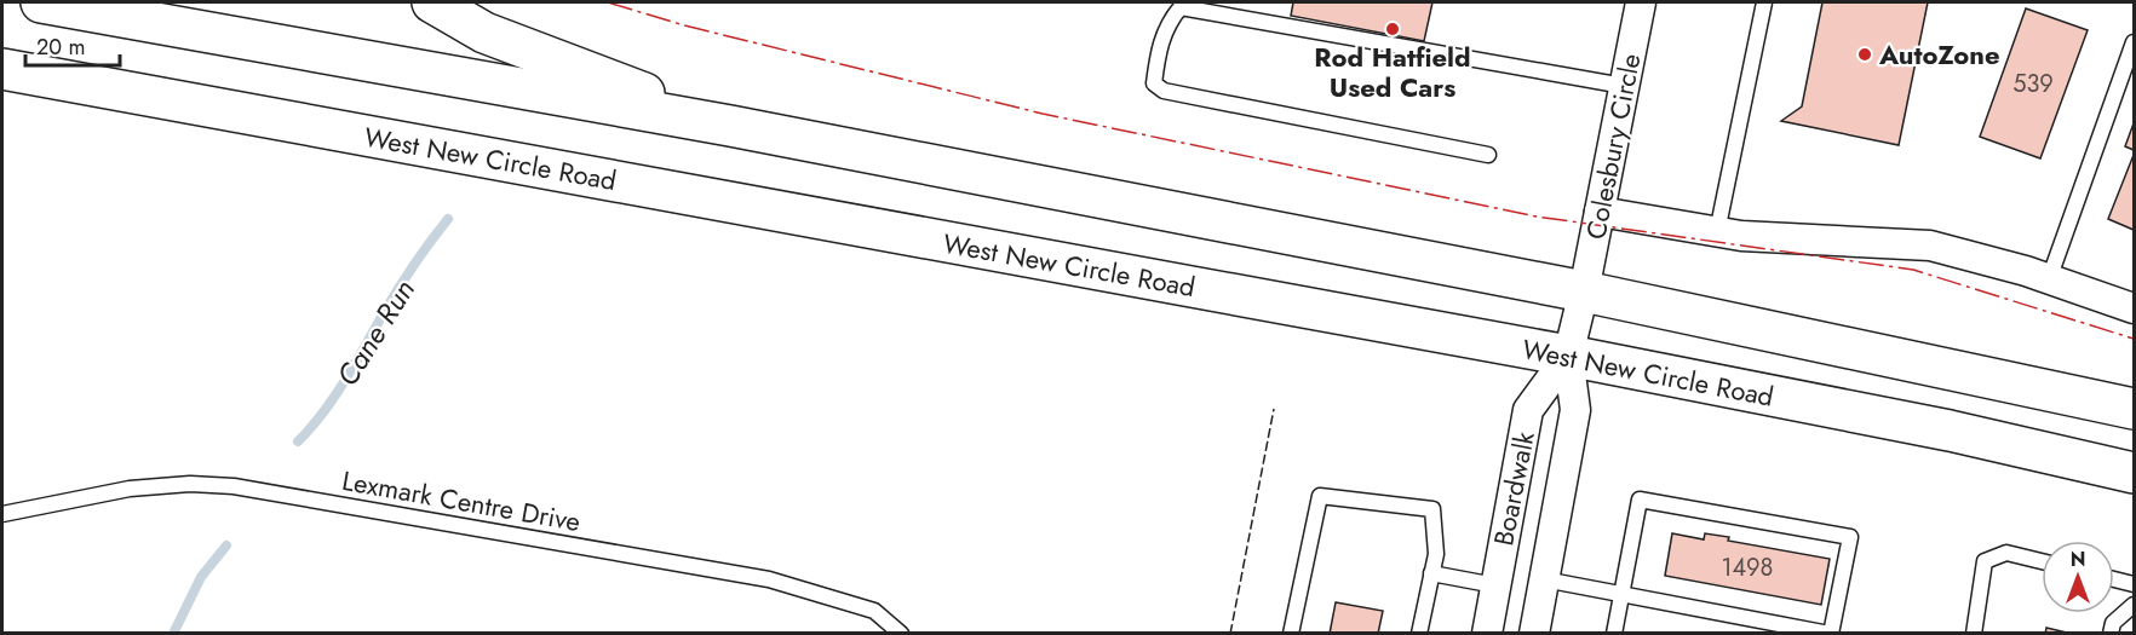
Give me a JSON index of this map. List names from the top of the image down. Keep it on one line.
{"streets":{"highway":["West New Circle Road"],"street":["Colesbury Circle","Boardwalk"],"lane":["Lexmark Centre Drive"]},"crossings":[["Colesbury Circle","Boardwalk"],["West New Circle Road","Boardwalk"]],"water":["Cane Run"],"places":["Rod Hatfield Used Cars","AutoZone"],"house_numbers":["539","1498"],"scale_bar":"20 m","north":"top"}
